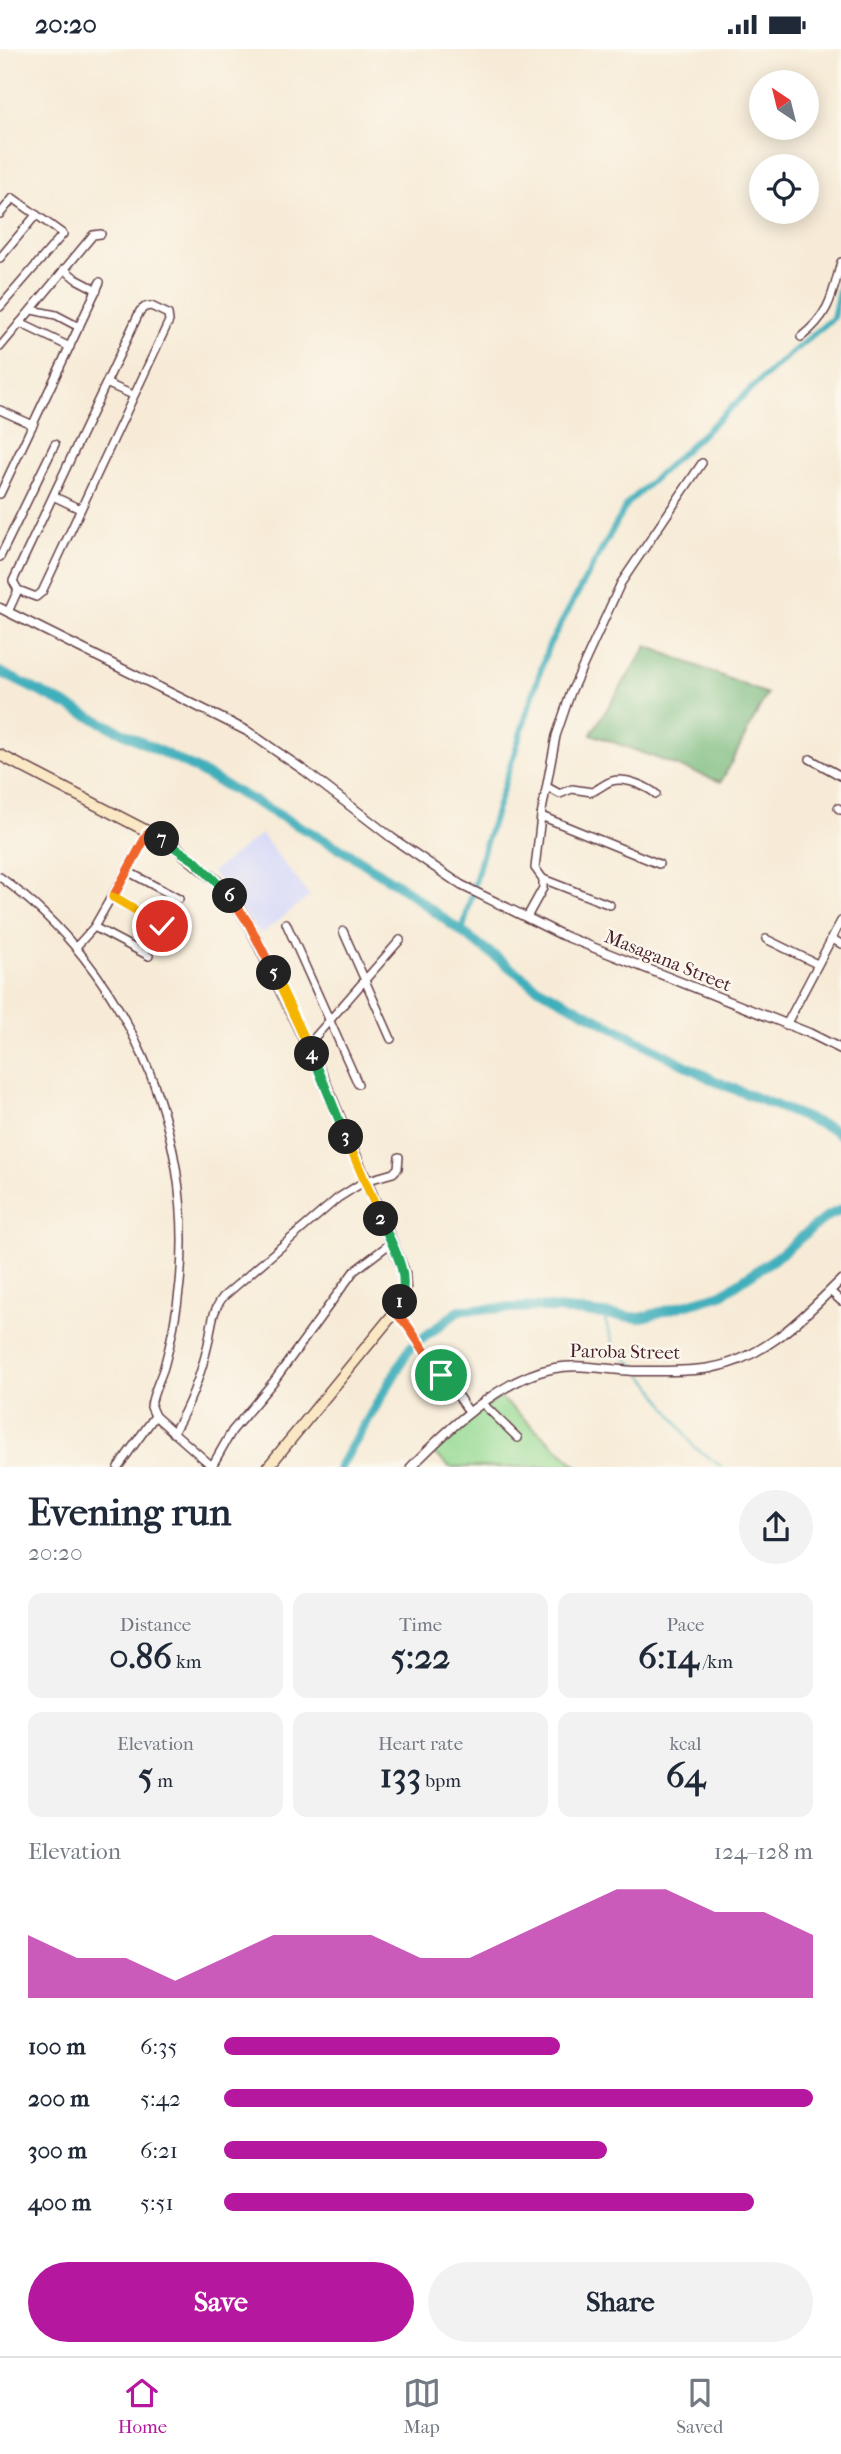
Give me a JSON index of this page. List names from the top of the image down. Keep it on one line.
{"streets":{"street":["Masagana Street","Paroba Street"]},"north":"top left","page":{"status":"20:20","pins":["7","6","5","4","3","2","1"],"heading":["Evening run","20:20"],"stats":[["Distance","0.86 km"],["Time","5:22"],["Pace","6:14 /km"],["Elevation","5 m"],["Heart rate","133 bpm"],["kcal","64"]],"chart":["Elevation","124–128 m"],"list":[{"name":"100 m","note":"6:35"},{"name":"200 m","note":"5:42"},{"name":"300 m","note":"6:21"},{"name":"400 m","note":"5:51"}],"buttons":["Save","Share"],"tabs":["Home","Map","Saved"]}}
